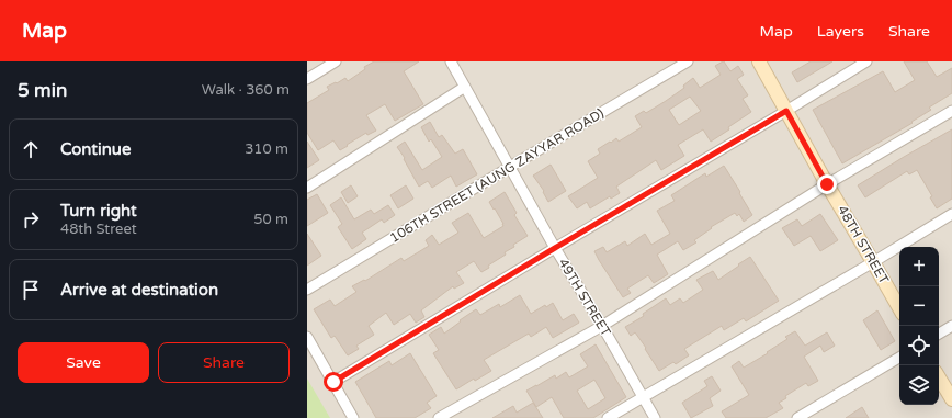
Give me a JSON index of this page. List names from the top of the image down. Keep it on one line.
{"streets":{"main road":["48TH STREET"],"street":["106TH STREET (AUNG ZAYYAR ROAD)","49TH STREET"]},"crossings":[["106TH STREET (AUNG ZAYYAR ROAD)","49TH STREET"]],"page":{"header":"Map","nav":["Map","Layers","Share"],"heading":["5 min","Walk · 360 m"],"list":[["Continue","310 m"],["Turn right","48th Street","50 m"],"Arrive at destination"],"map_buttons":["+","−"],"buttons":["Save","Share"]}}
